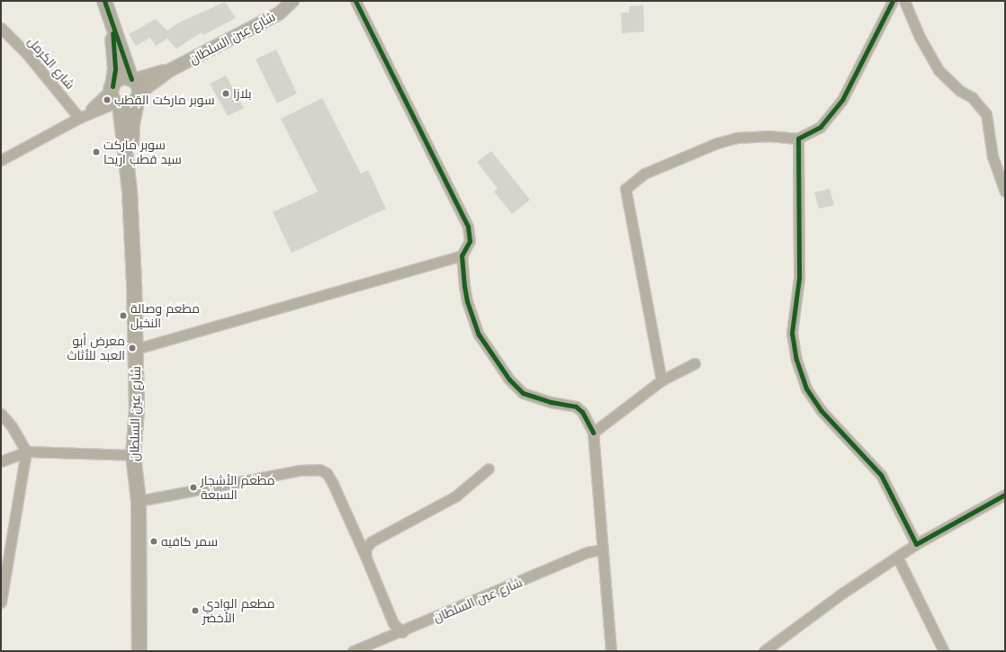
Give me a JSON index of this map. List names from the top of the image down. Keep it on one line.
{"streets":{"main road":["شارع عين السلطان"],"street":["شارع الكرمل"]},"places":["بلازا","سوبر ماركت القطب","سوبر ماركت سيد قطب اريحا","مطعم وصالة النخيل","معرض أبو العبد للأثاث","مطعم الأشجار السبعة","سمر كافيه","مطعم الوادي الأخضر"]}
